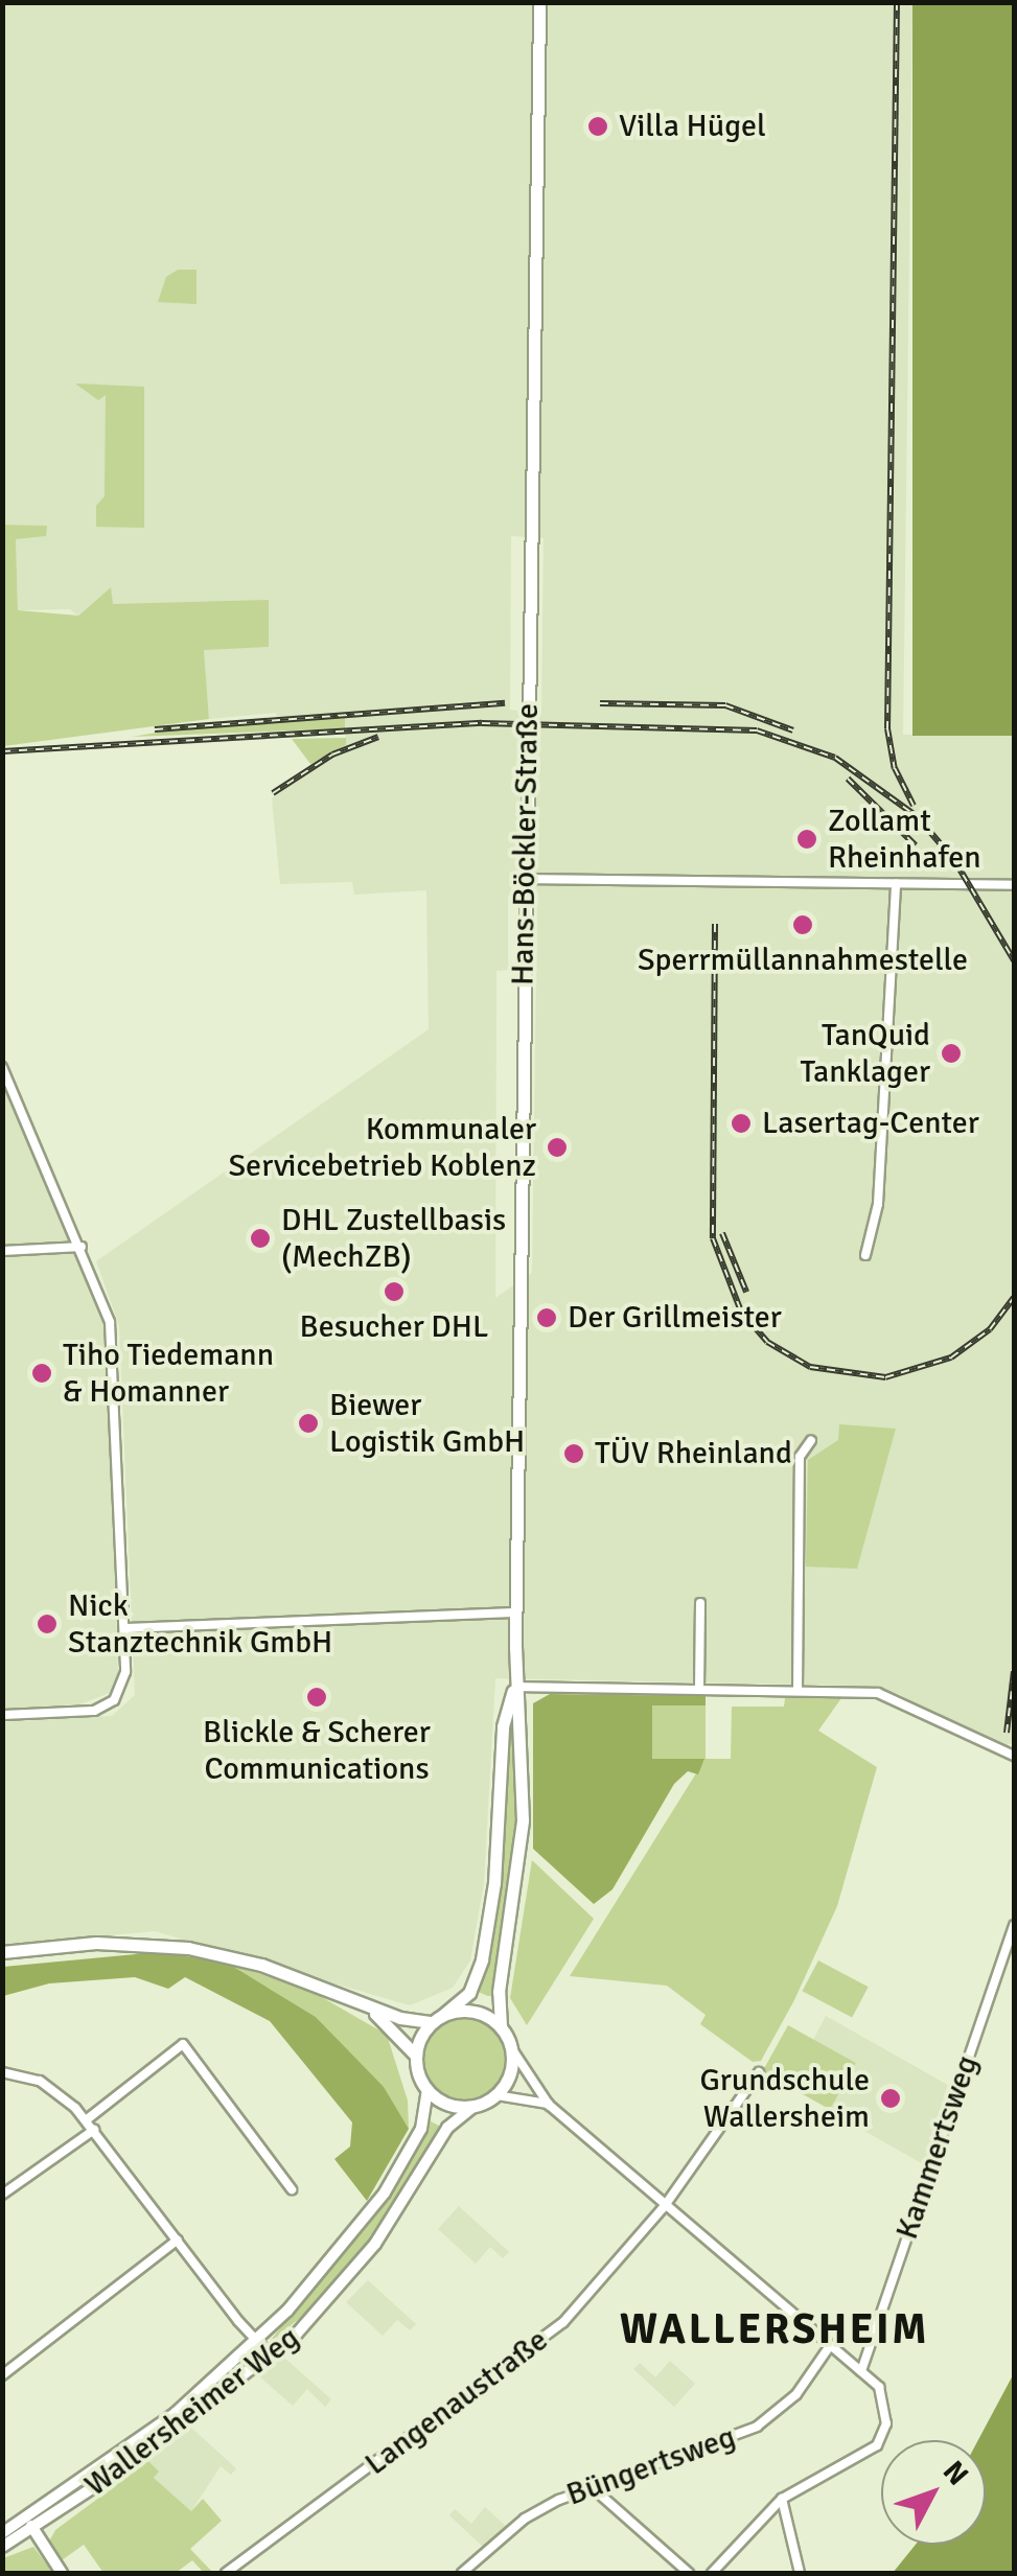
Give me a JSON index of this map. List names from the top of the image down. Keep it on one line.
{"streets":{"main road":["Hans-Böckler-Straße","Wallersheimer Weg"],"street":["Kammertsweg","Langenaustraße","Büngertsweg"]},"crossings":[["Hans-Böckler-Straße","Wallersheimer Weg"]],"districts":["WALLERSHEIM"],"places":["Villa Hügel","Zollamt Rheinhafen","Sperrmüllannahmestelle","TanQuid Tanklager","Lasertag-Center","Kommunaler Servicebetrieb Koblenz","DHL Zustellbasis (MechZB)","Besucher DHL","Der Grillmeister","Tiho Tiedemann & Homanner","Biewer Logistik GmbH","TÜV Rheinland","Nick Stanztechnik GmbH","Blickle & Scherer Communications","Grundschule Wallersheim"],"north":"top right"}
